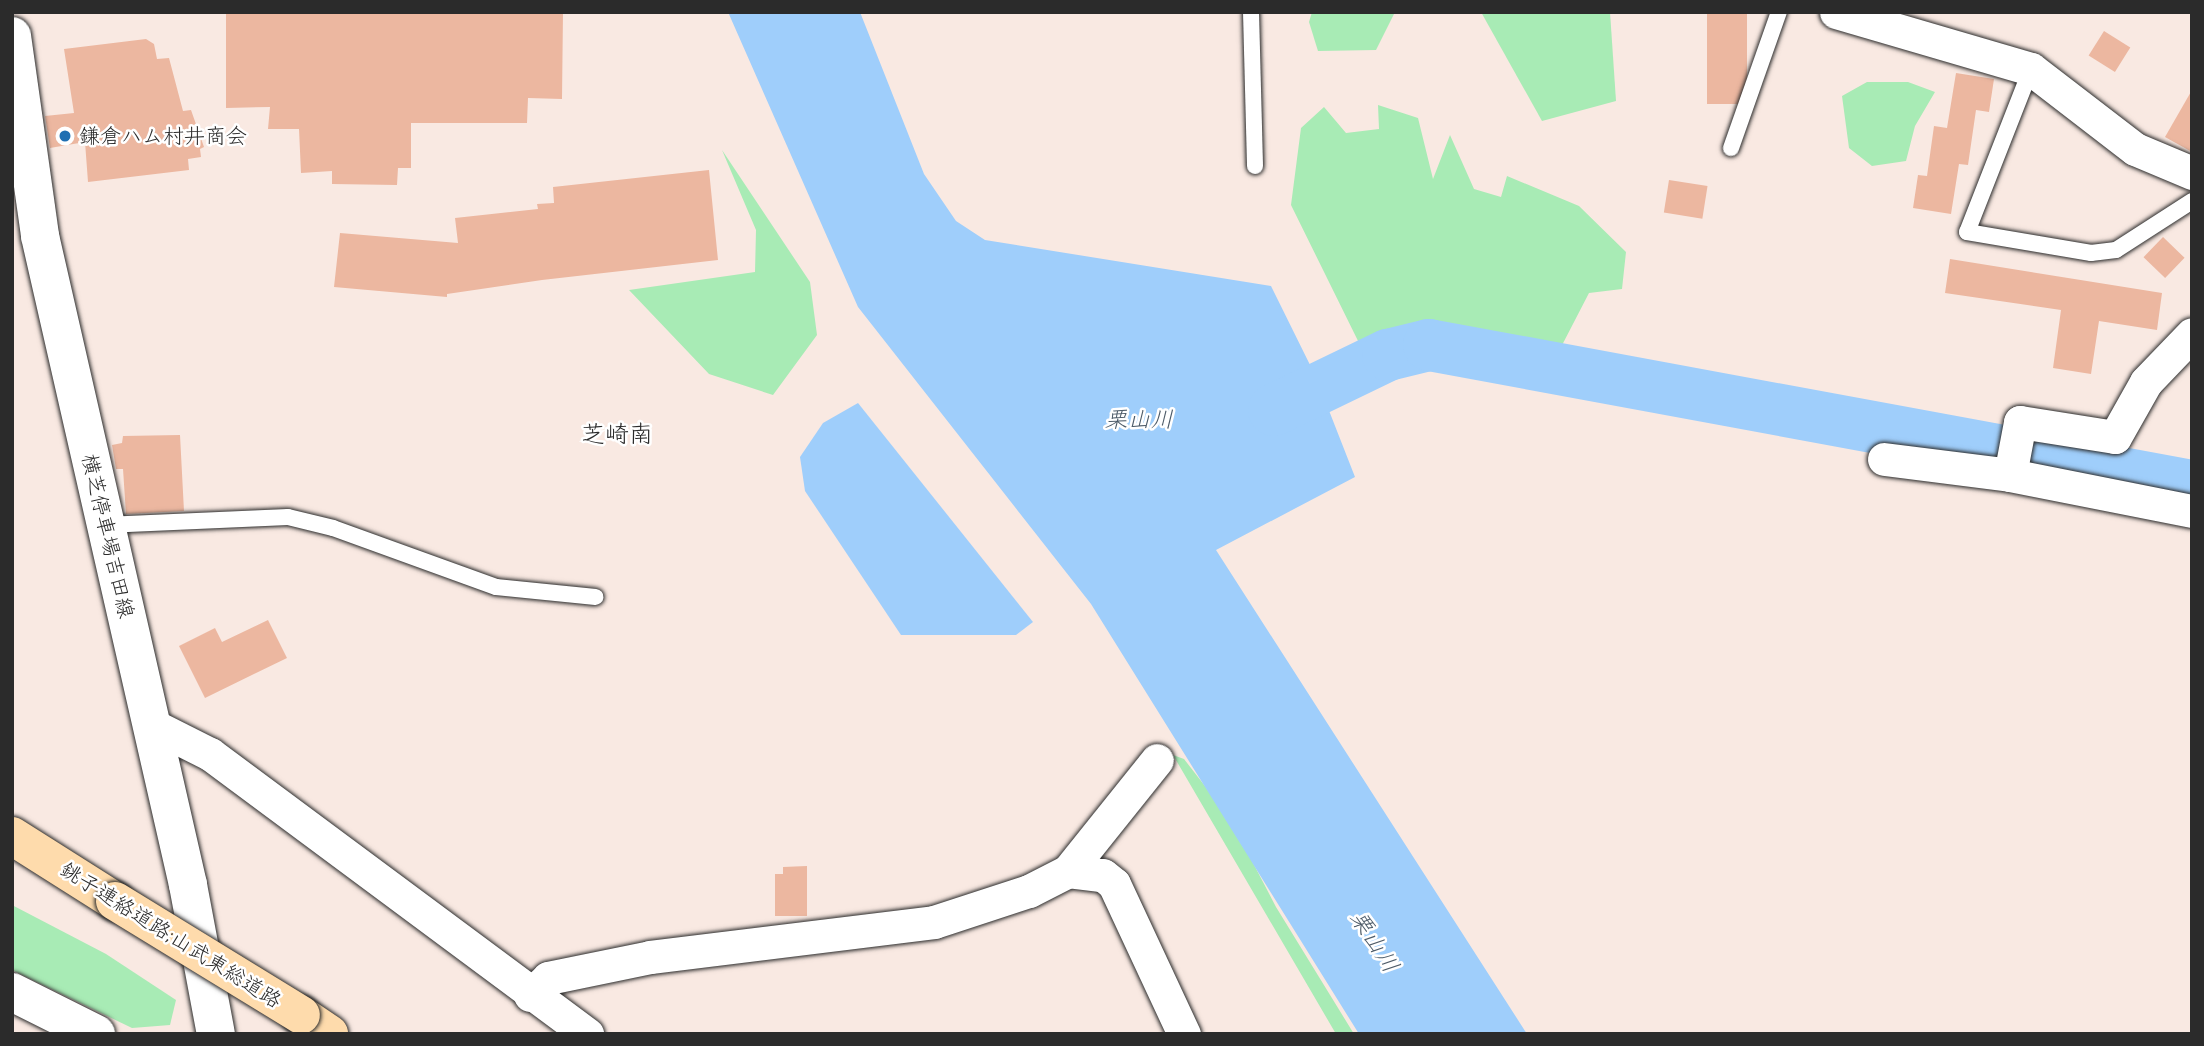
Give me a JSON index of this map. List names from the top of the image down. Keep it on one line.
{"streets":{"highway":["銚子連絡道路;山武東総道路"],"main road":["横芝停車場吉田線"]},"districts":["芝崎南"],"water":["栗山川"],"places":["鎌倉ハム村井商会"]}
